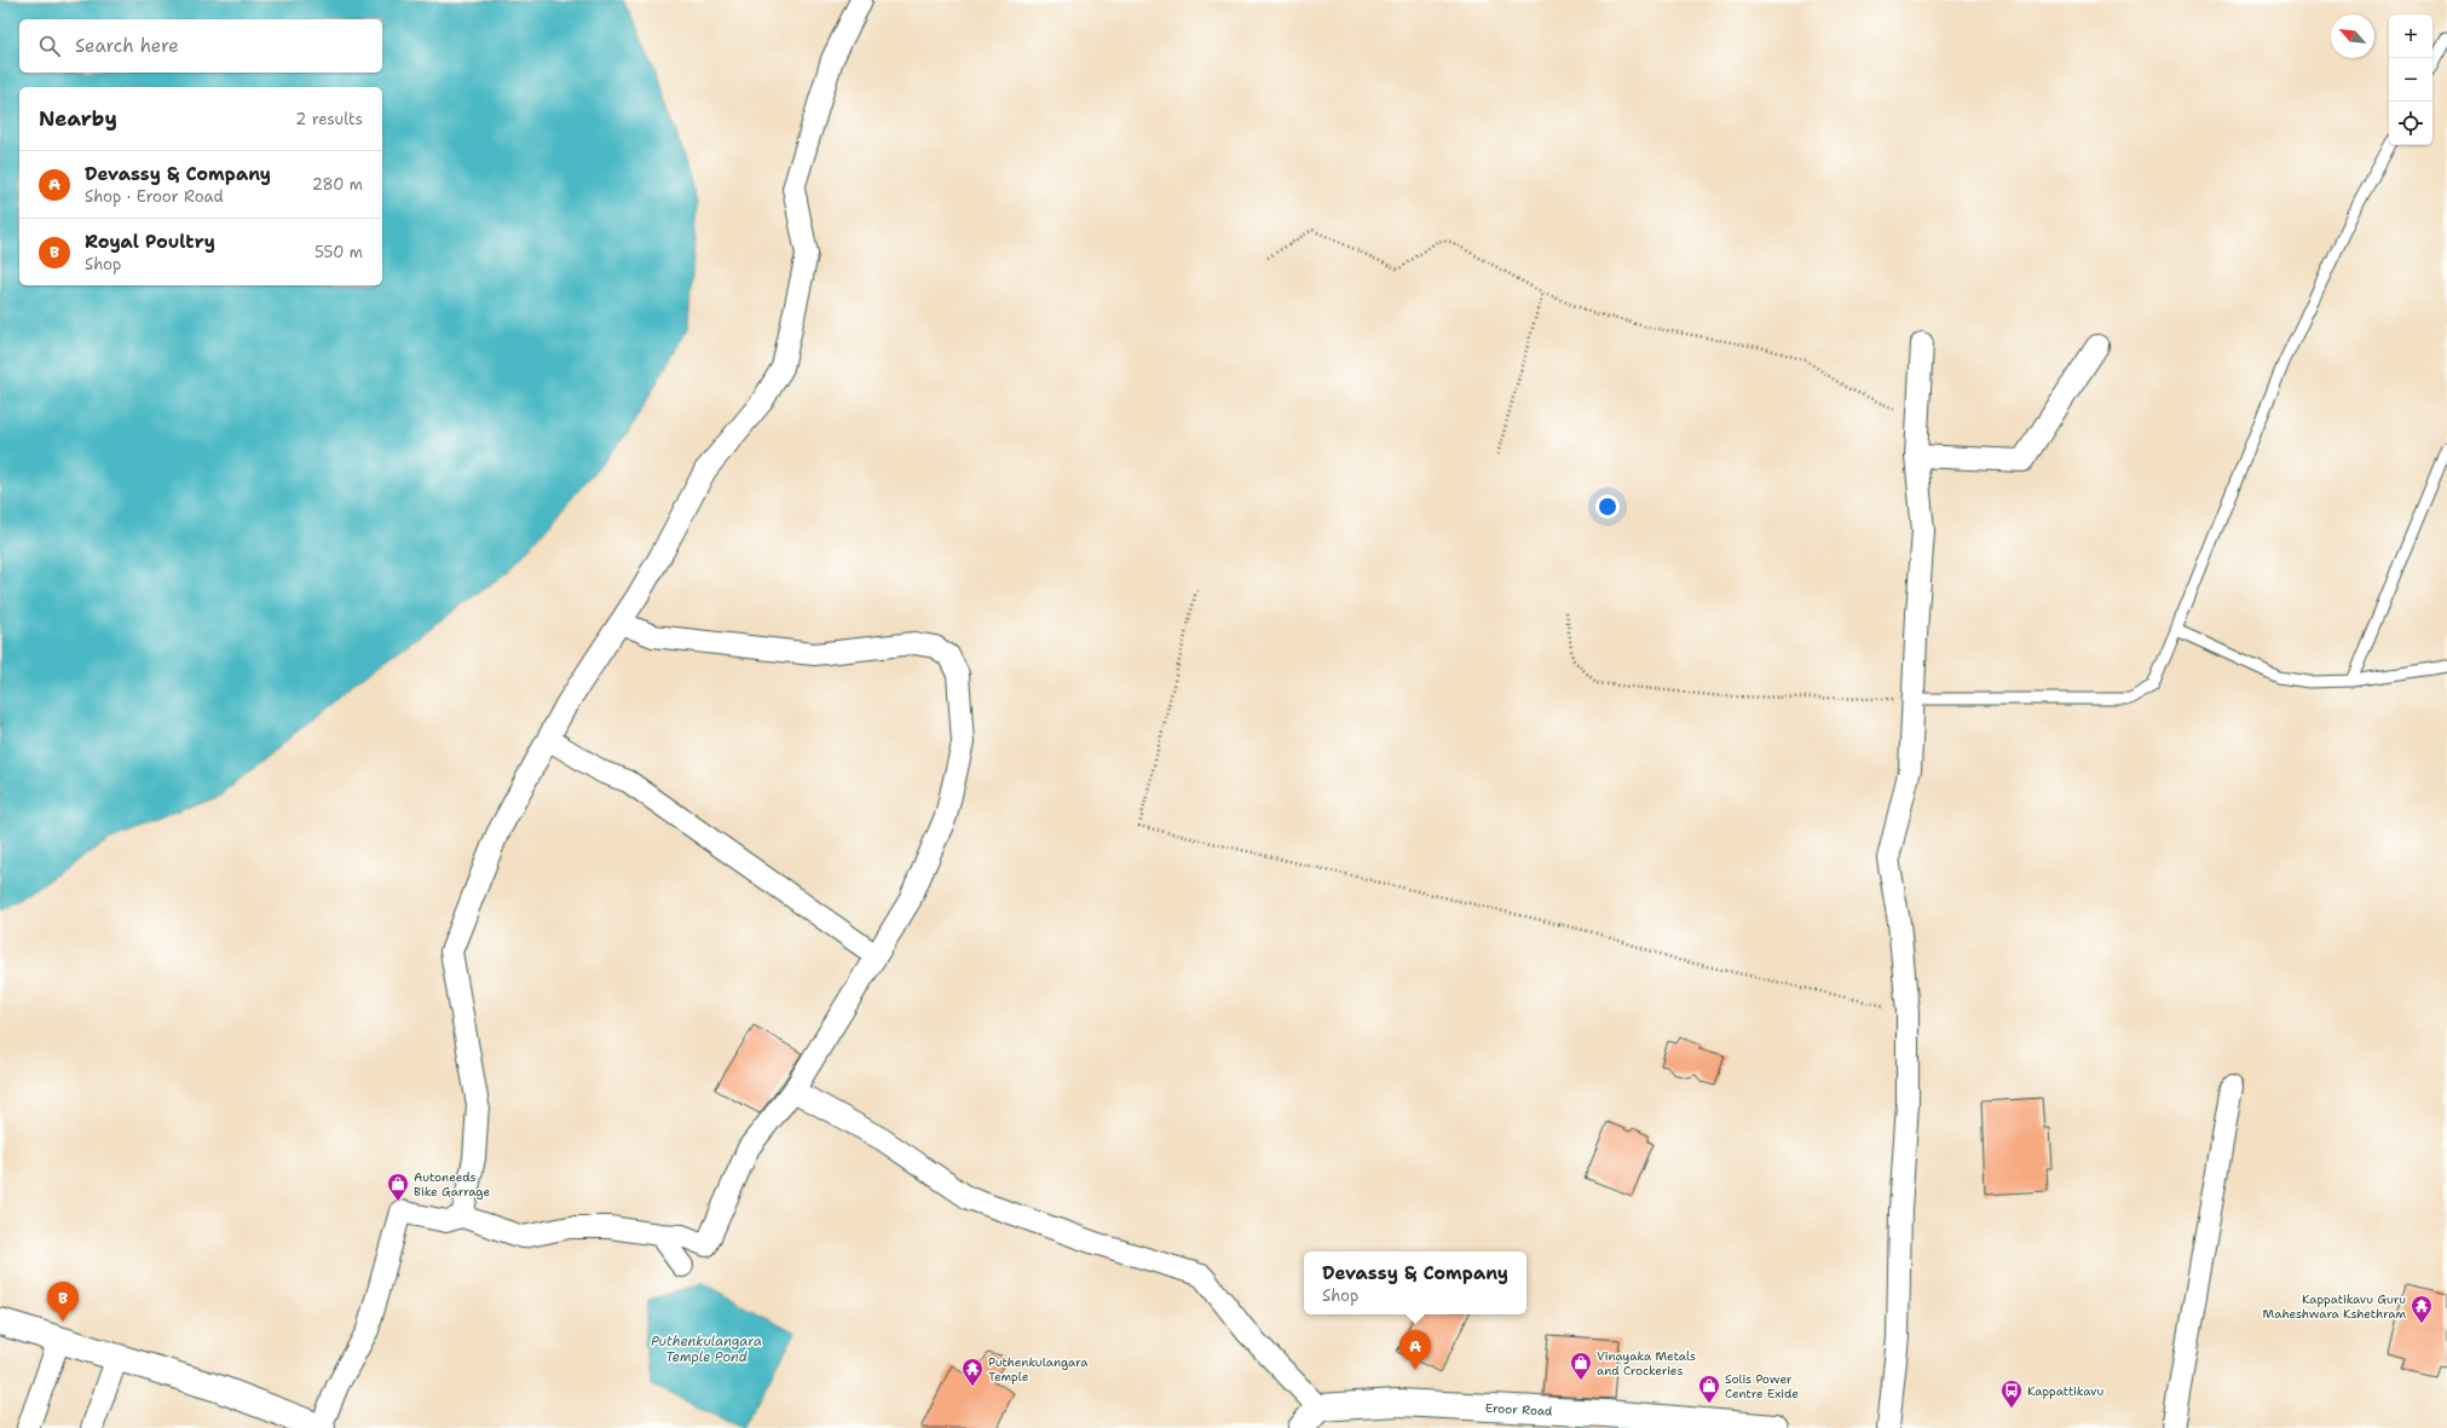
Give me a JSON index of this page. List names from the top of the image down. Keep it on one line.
{"streets":{"main road":["Eroor Road"]},"water":["Puthenkulangara Temple Pond"],"places":{"shop":["Autoneeds Bike Garrage","Vinayaka Metals and Crockeries","Solis Power Centre Exide"],"temple":["Kappatikavu Guru Maheshwara Kshethram","Puthenkulangara Temple"],"bus stop":["Kappattikavu"]},"north":"top left","page":{"map_buttons":["+","−"],"search":"Search here","heading":["Nearby","2 results"],"list":[{"mark":"A","name":"Devassy & Company","note":"Shop · Eroor Road","value":"280 m"},{"mark":"B","name":"Royal Poultry","note":"Shop","value":"550 m"}],"popup":["Devassy & Company","Shop"],"pins":["B","A"]}}
